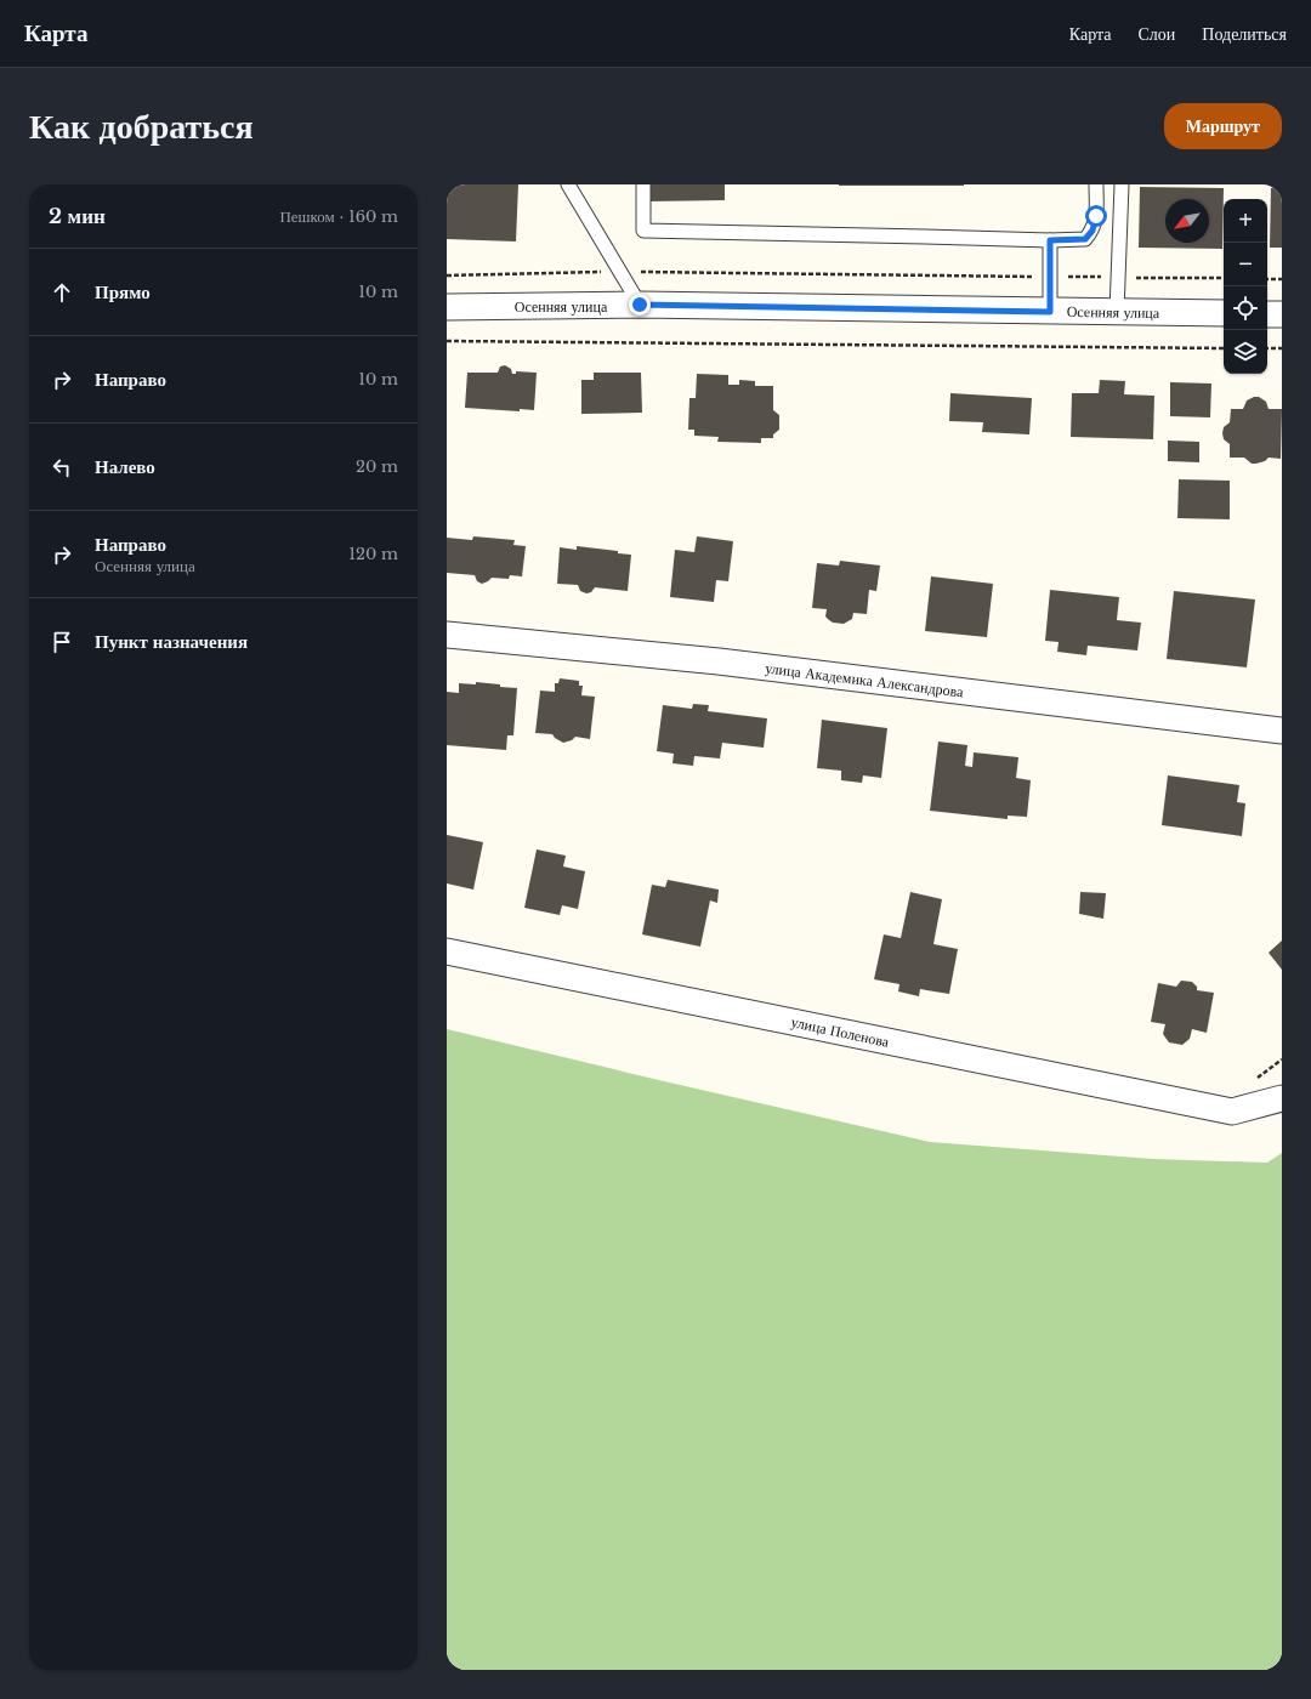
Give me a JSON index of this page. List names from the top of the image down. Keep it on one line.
{"streets":{"street":["Осенняя улица","улица Академика Александрова","улица Поленова"]},"north":"bottom left","page":{"header":"Карта","nav":["Карта","Слои","Поделиться"],"buttons":"Маршрут","title":"Как добраться","heading":["2 мин","Пешком · 160 m"],"map_buttons":["+","−"],"list":[["Прямо","10 m"],["Направо","10 m"],["Налево","20 m"],["Направо","Осенняя улица","120 m"],"Пункт назначения"]}}
